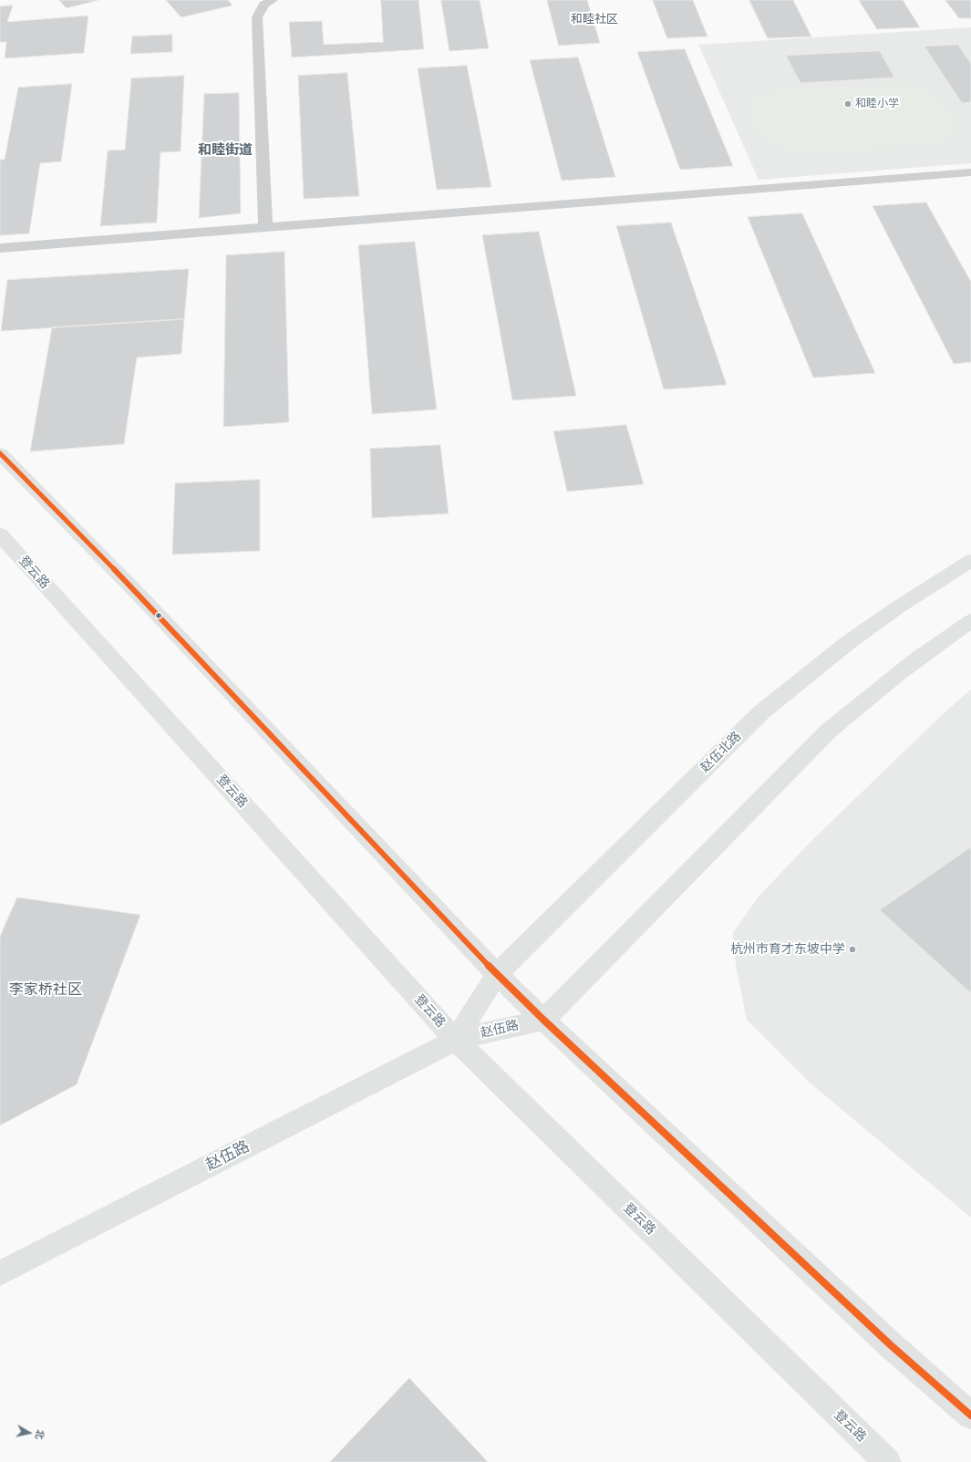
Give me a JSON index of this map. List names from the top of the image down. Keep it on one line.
{"streets":{"main road":["登云路","赵伍北路","赵伍路"]},"crossings":[["登云路","赵伍路"],["赵伍北路","赵伍路"]],"districts":["和睦社区","和睦街道","李家桥社区"],"places":["和睦小学","杭州市育才东坡中学"],"north":"right"}
